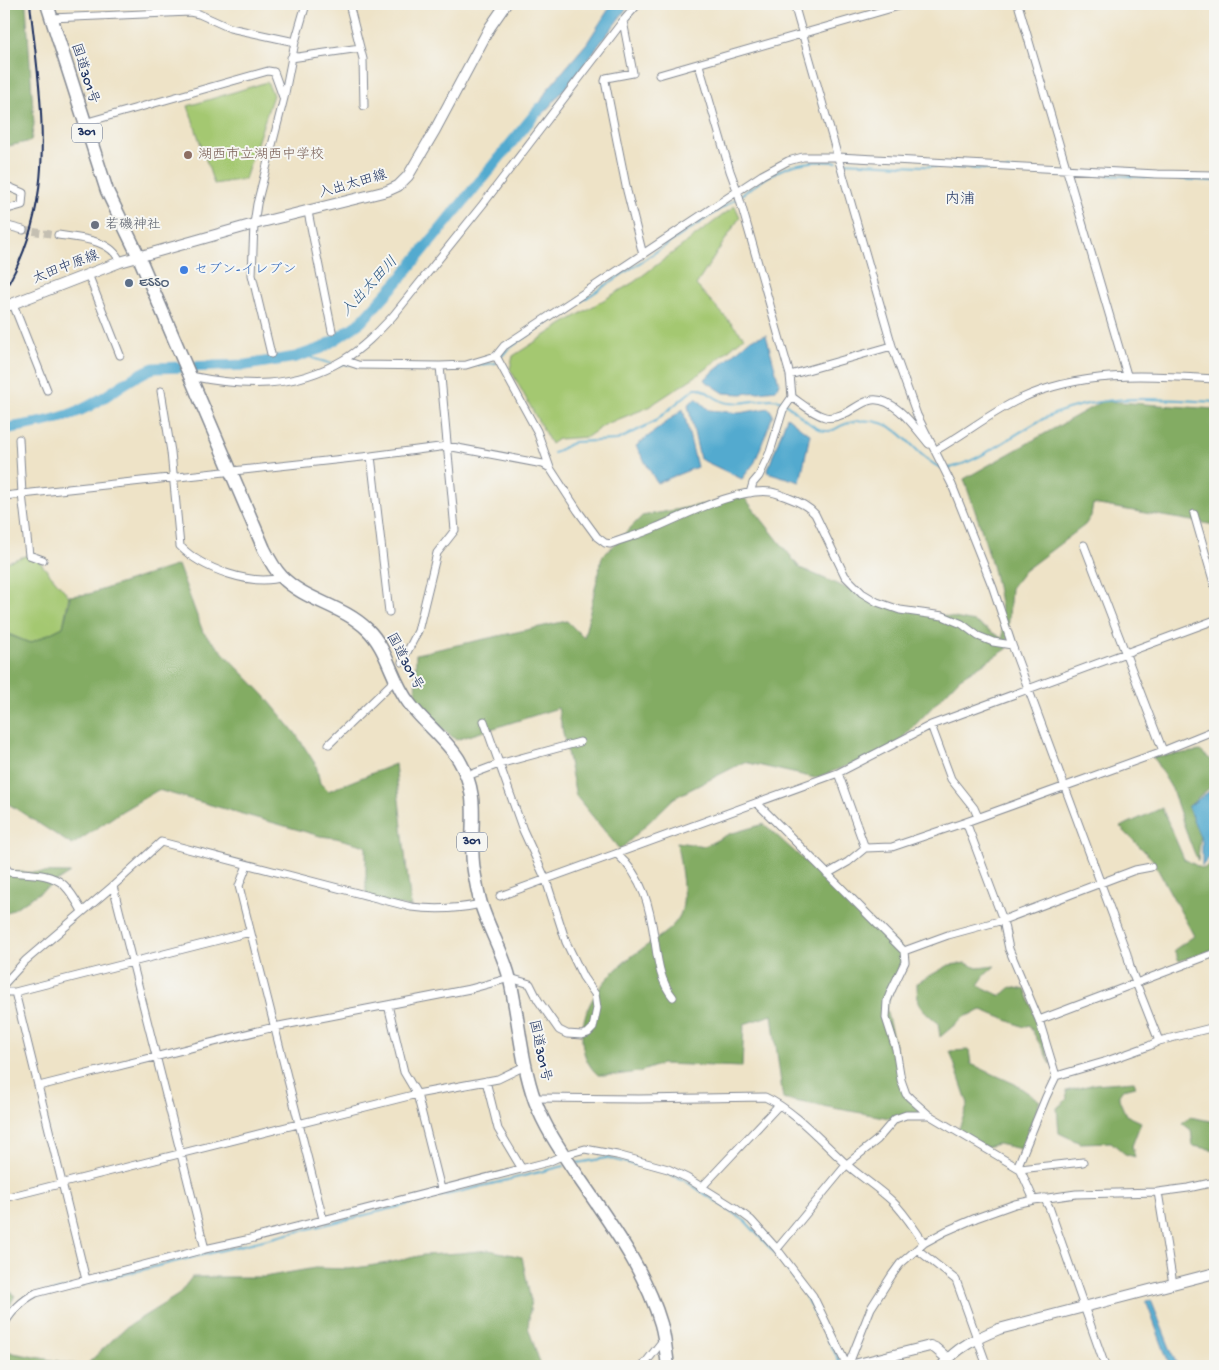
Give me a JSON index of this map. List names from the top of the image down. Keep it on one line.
{"streets":{"highway":["国道301号","301"],"main road":["入出太田線","太田中原線"]},"crossings":[["国道301号","入出太田線"],["国道301号","太田中原線"],["入出太田線","太田中原線"]],"districts":["内浦"],"water":["入出太田川"],"places":["湖西市立湖西中学校","若磯神社","セブン-イレブン","ESSO"]}
